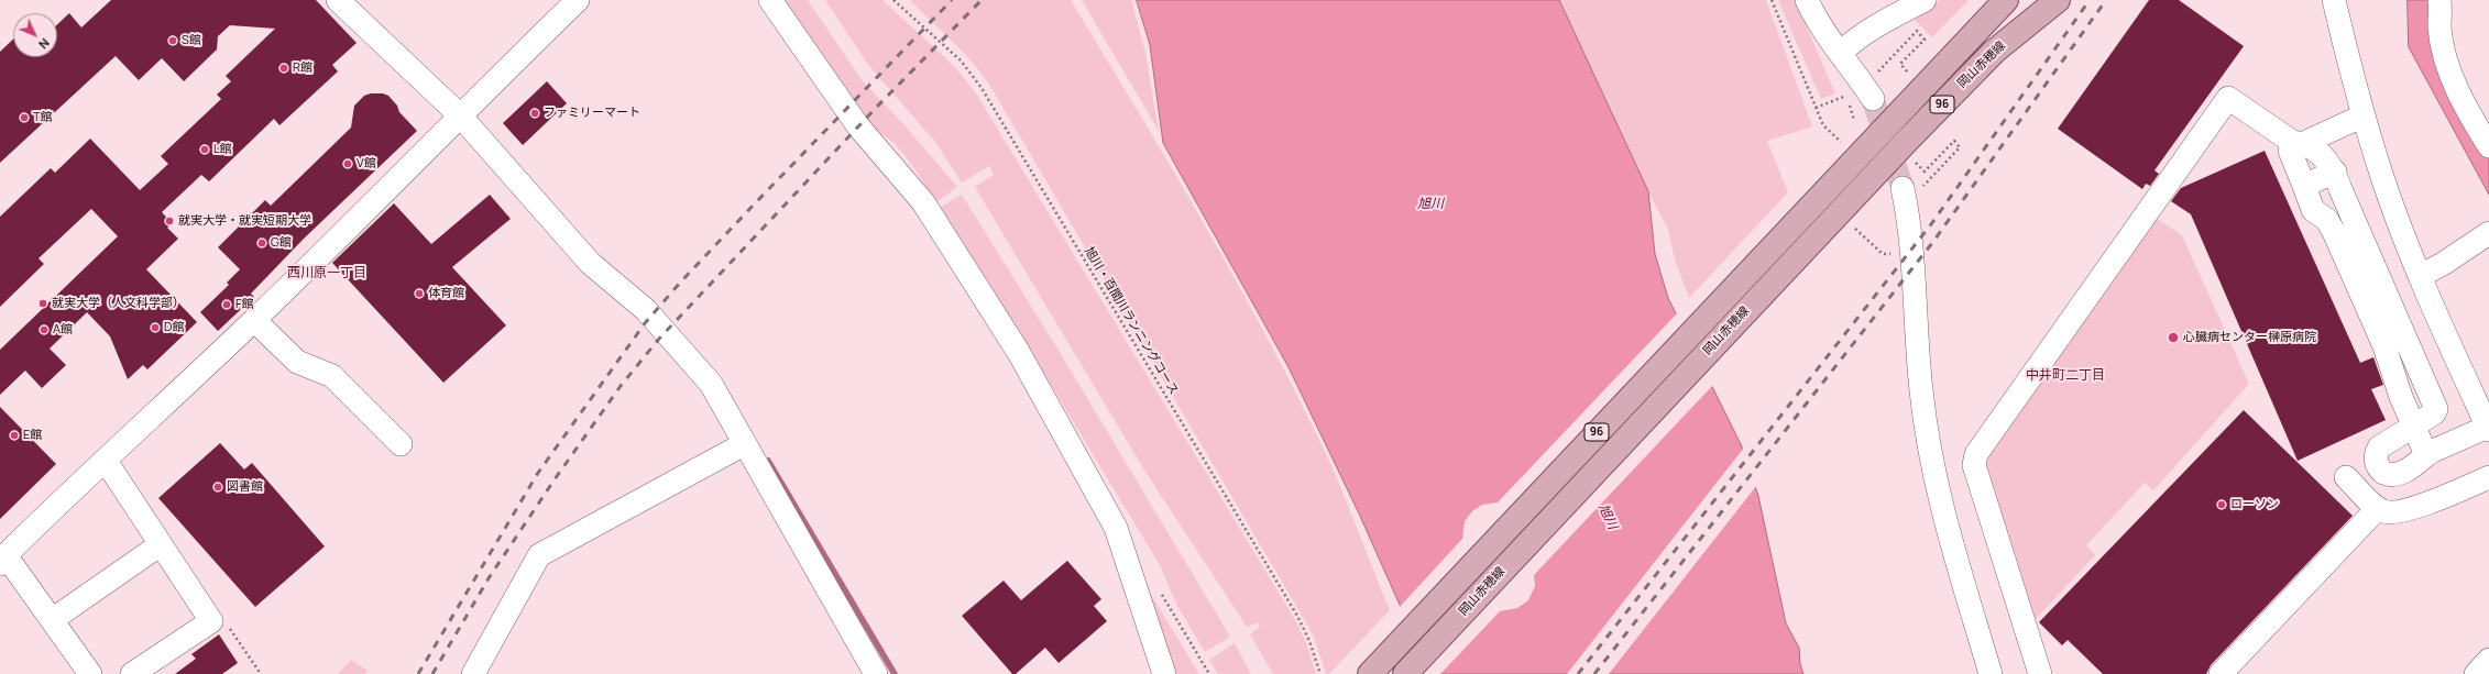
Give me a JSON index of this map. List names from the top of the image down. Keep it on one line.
{"streets":{"main road":["岡山赤穂線","96"],"path":["旭川・百間川ランニングコース"]},"districts":["西川原一丁目","中井町二丁目"],"water":["旭川"],"places":["S館","R館","ファミリーマート","T館","L館","V館","就実大学・就実短期大学","G館","体育館","就実大学（人文科学部）","F館","D館","A館","心臓病センター榊原病院","E館","図書館","ローソン"],"north":"bottom right"}
